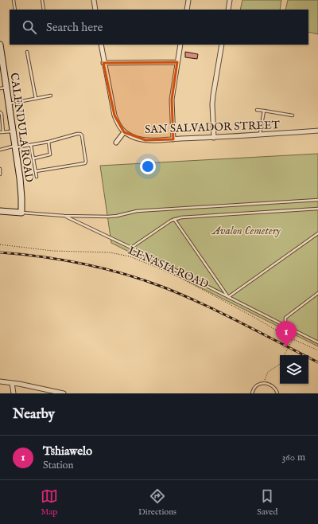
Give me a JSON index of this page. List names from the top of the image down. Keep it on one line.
{"streets":{"street":["SAN SALVADOR STREET","CALENDULA ROAD"],"path":["LENASIA ROAD"]},"parks":["Avalon Cemetery"],"page":{"search":"Search here","pins":"1","heading":"Nearby","list":[{"mark":"1","name":"Tshiawelo","note":"Station","value":"360 m"}],"nav":["Map","Directions","Saved"]}}
